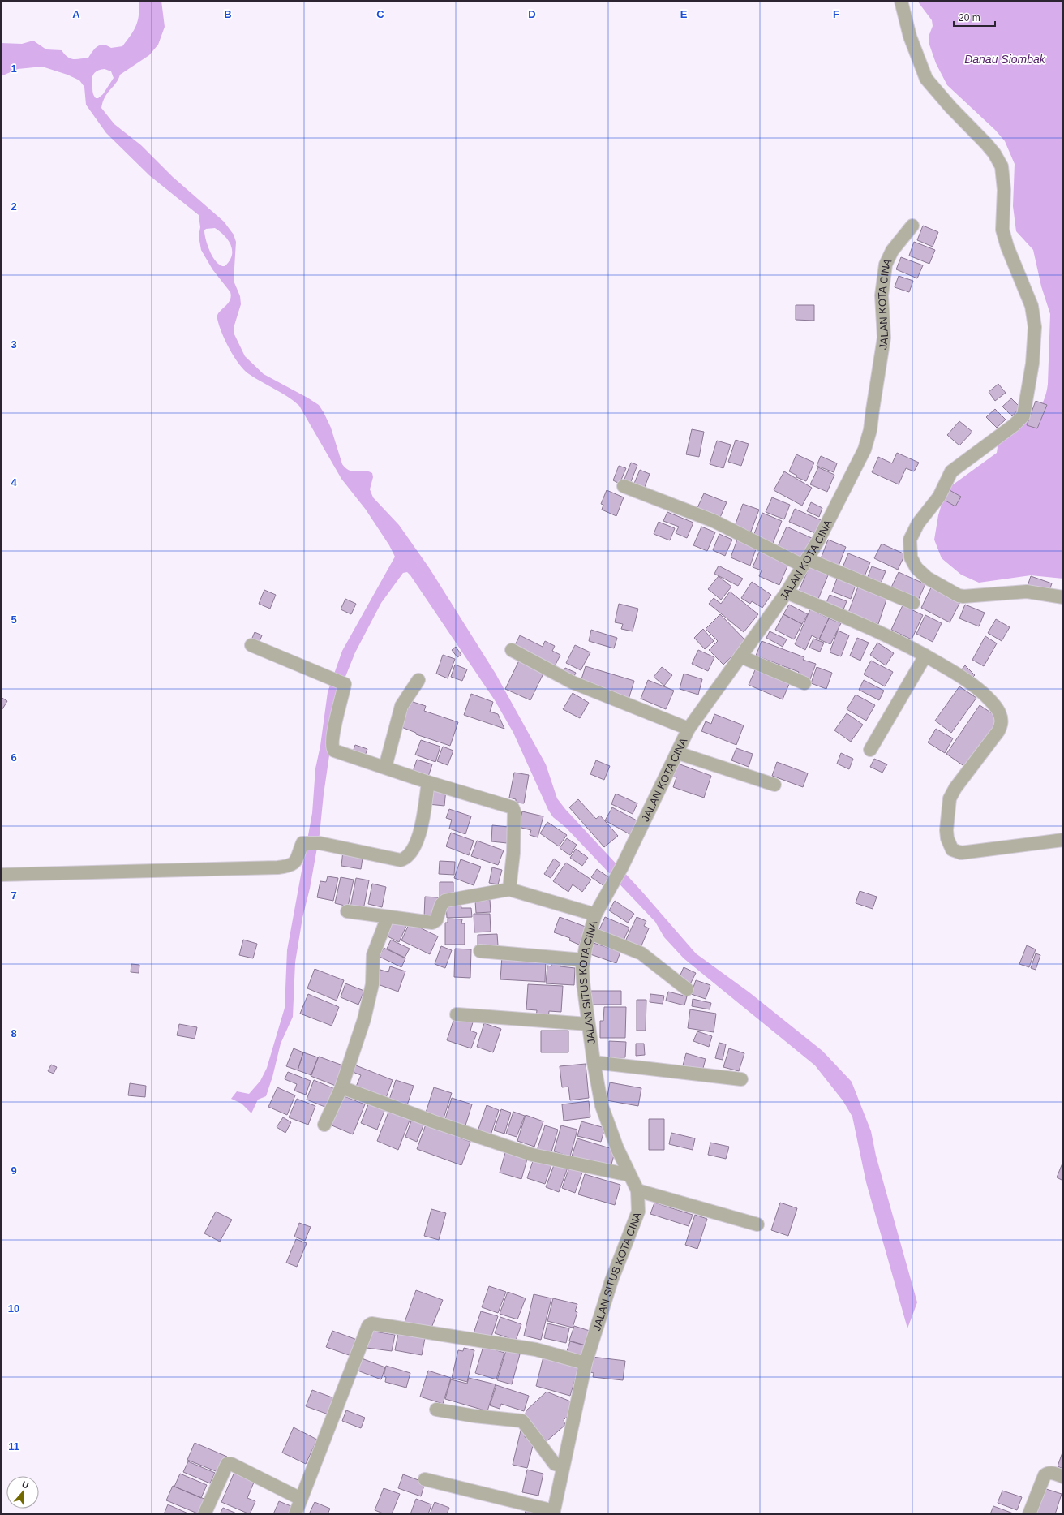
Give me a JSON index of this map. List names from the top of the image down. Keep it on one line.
{"streets":{"street":["JALAN KOTA CINA","JALAN SITUS KOTA CINA"]},"crossings":[["JALAN KOTA CINA","JALAN SITUS KOTA CINA"]],"water":["Danau Siombak"],"scale_bar":"20 m","north":"top","grid":{"columns":["A","B","C","D","E","F"],"rows":["1","2","3","4","5","6","7","8","9","10","11"]}}
